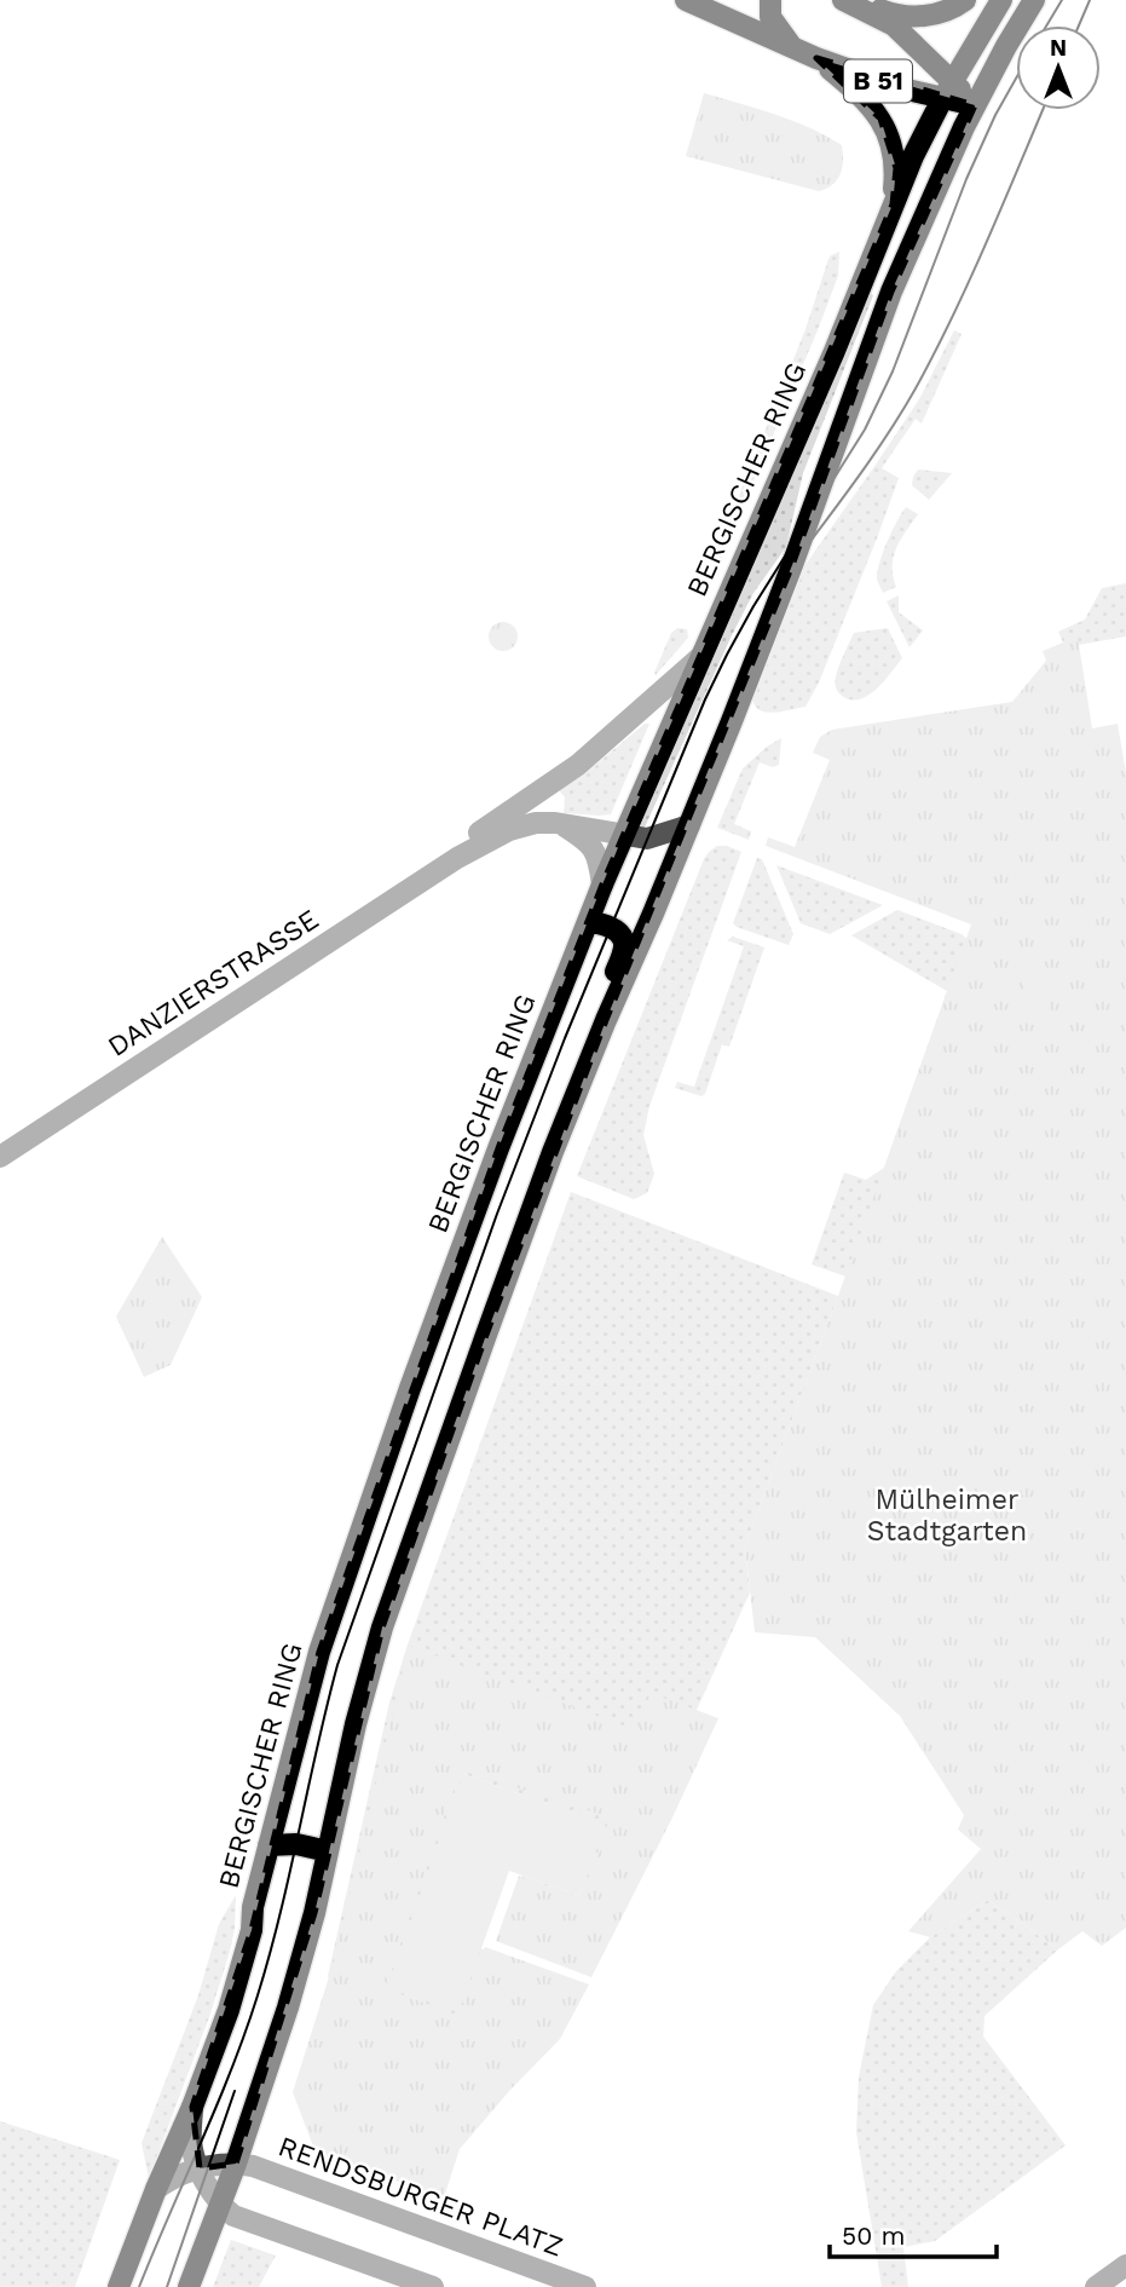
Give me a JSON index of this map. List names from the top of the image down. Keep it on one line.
{"streets":{"main road":["B 51","BERGISCHER RING"],"street":["DANZIERSTRASSE","RENDSBURGER PLATZ"]},"crossings":[["B 51","BERGISCHER RING"],["BERGISCHER RING","DANZIERSTRASSE"]],"parks":["Mülheimer Stadtgarten"],"scale_bar":"50 m","north":"top"}
